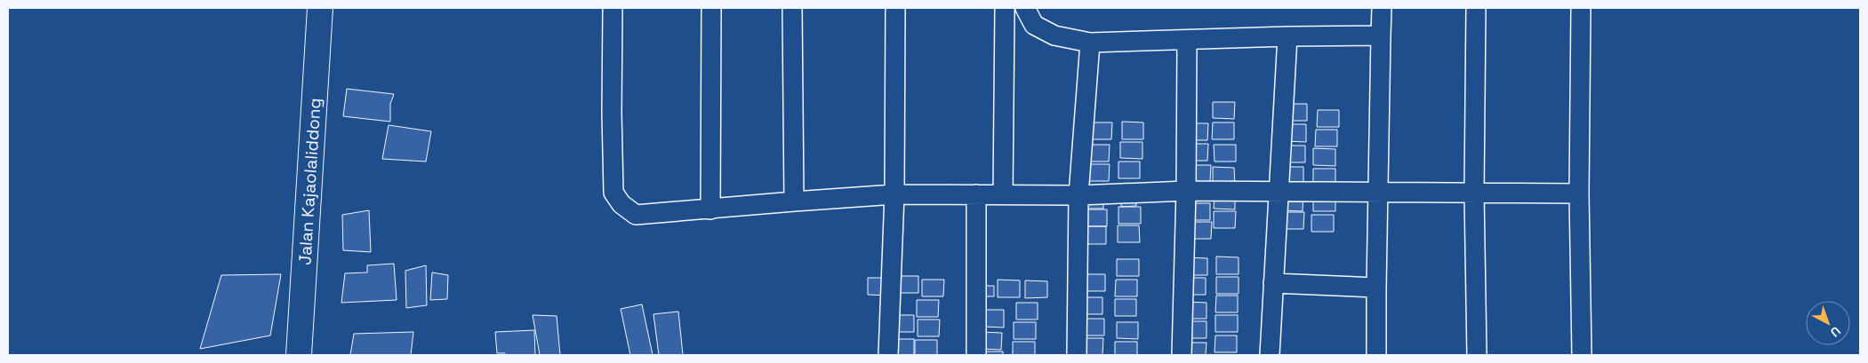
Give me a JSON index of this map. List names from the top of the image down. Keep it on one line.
{"streets":{"street":["Jalan Kajaolaliddong"]},"north":"bottom right"}
